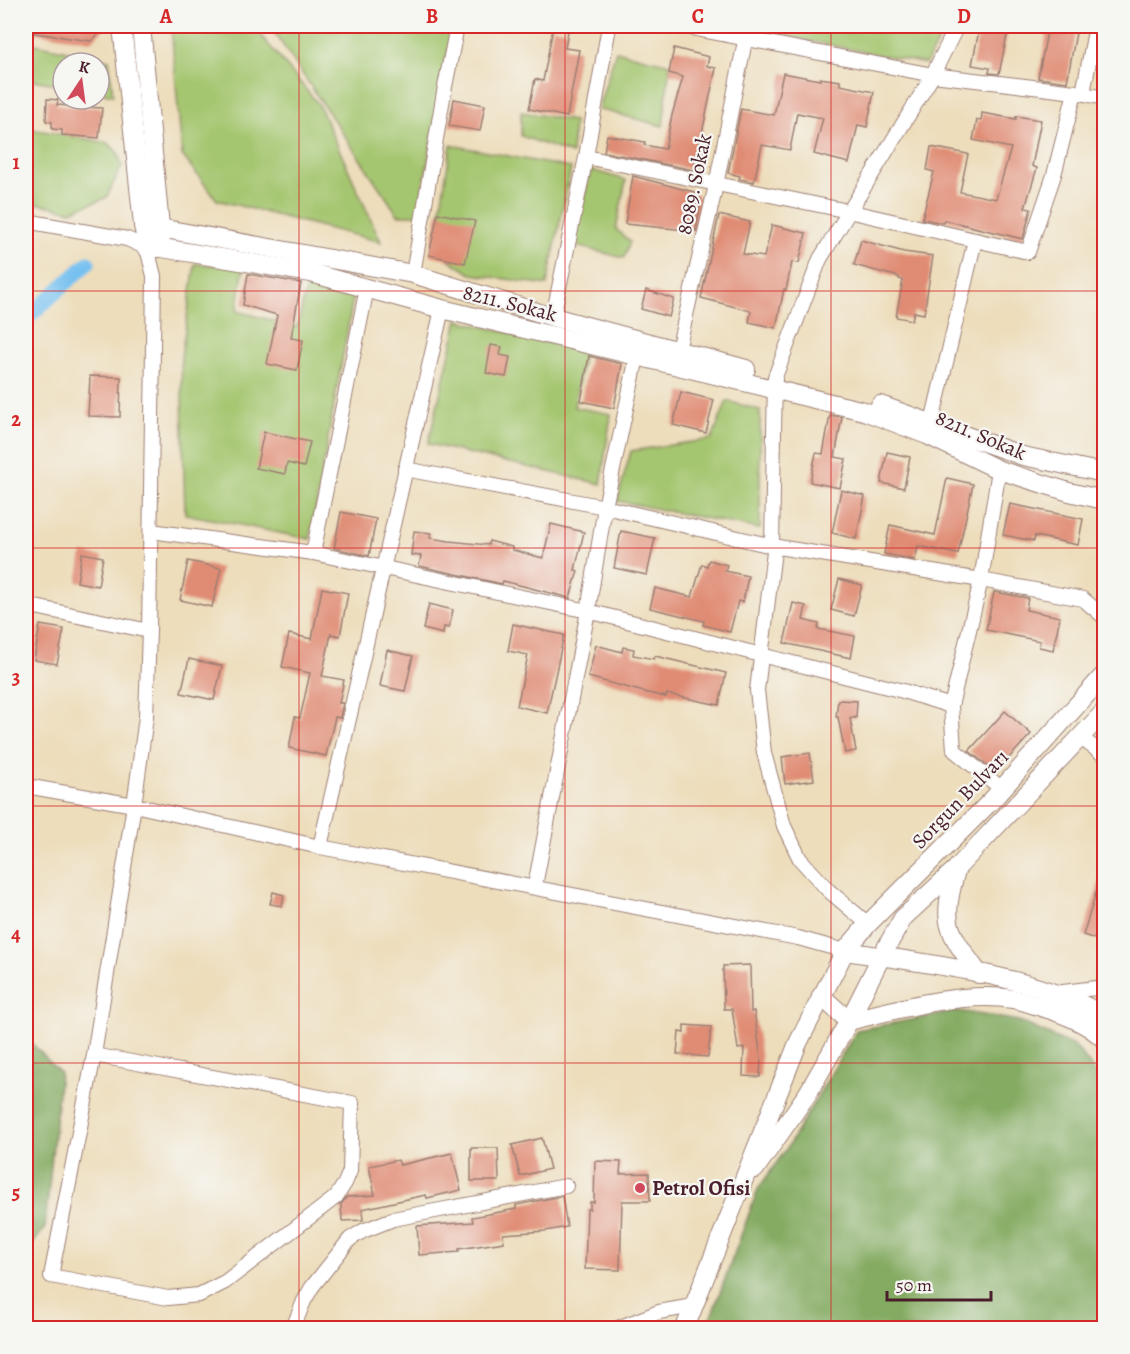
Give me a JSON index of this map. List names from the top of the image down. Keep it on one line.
{"streets":{"street":["8089. Sokak","8211. Sokak","Sorgun Bulvarı"]},"places":["Petrol Ofisi"],"scale_bar":"50 m","north":"top","grid":{"columns":["A","B","C","D"],"rows":["1","2","3","4","5"]}}
